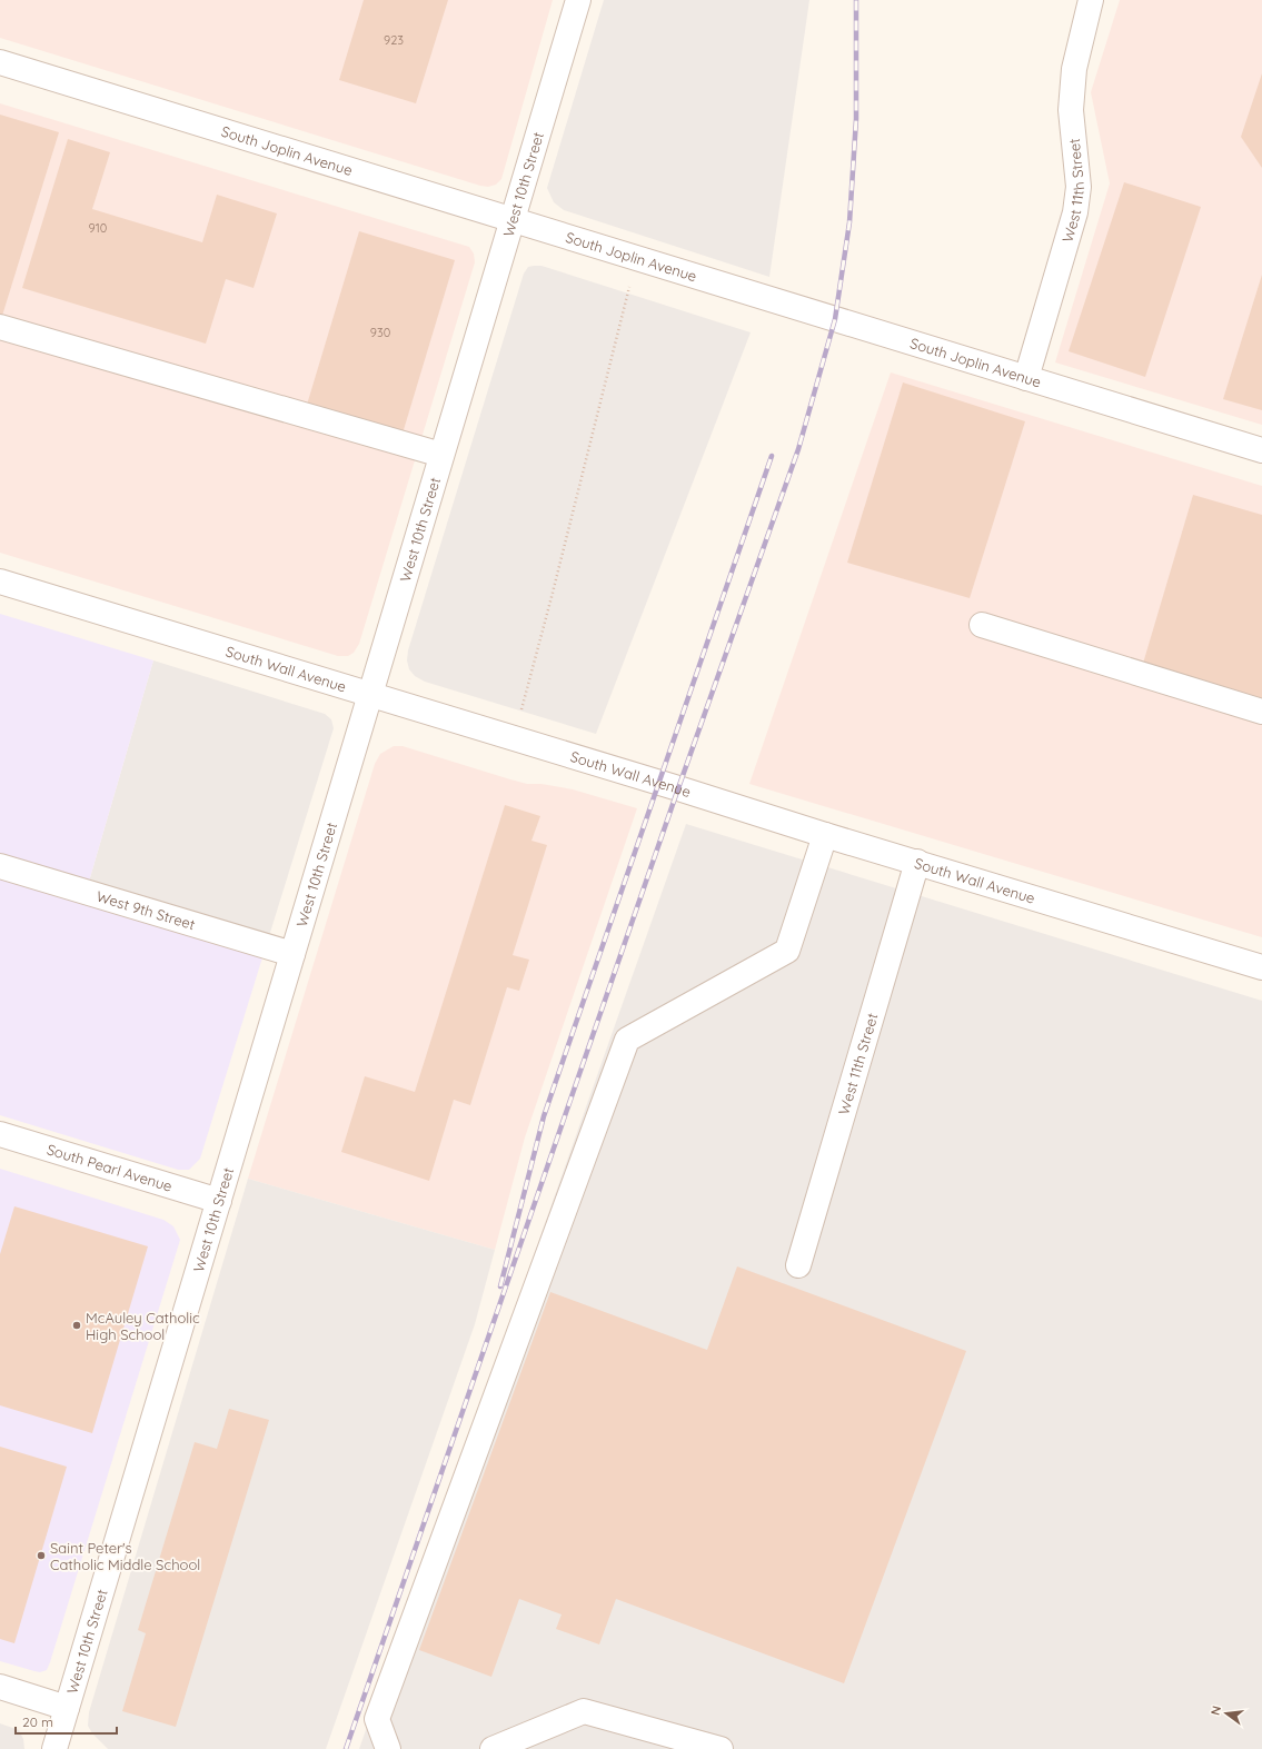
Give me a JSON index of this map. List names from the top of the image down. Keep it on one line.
{"streets":{"street":["South Joplin Avenue","West 10th Street","West 11th Street","South Wall Avenue","West 9th Street","South Pearl Avenue"]},"crossings":[["South Joplin Avenue","West 10th Street"],["South Joplin Avenue","West 11th Street"],["West 10th Street","South Wall Avenue"],["West 10th Street","West 9th Street"],["West 10th Street","South Pearl Avenue"],["West 11th Street","South Wall Avenue"]],"places":["McAuley Catholic High School","Saint Peter's Catholic Middle School"],"house_numbers":["923","910","930"],"scale_bar":"20 m","north":"left"}
